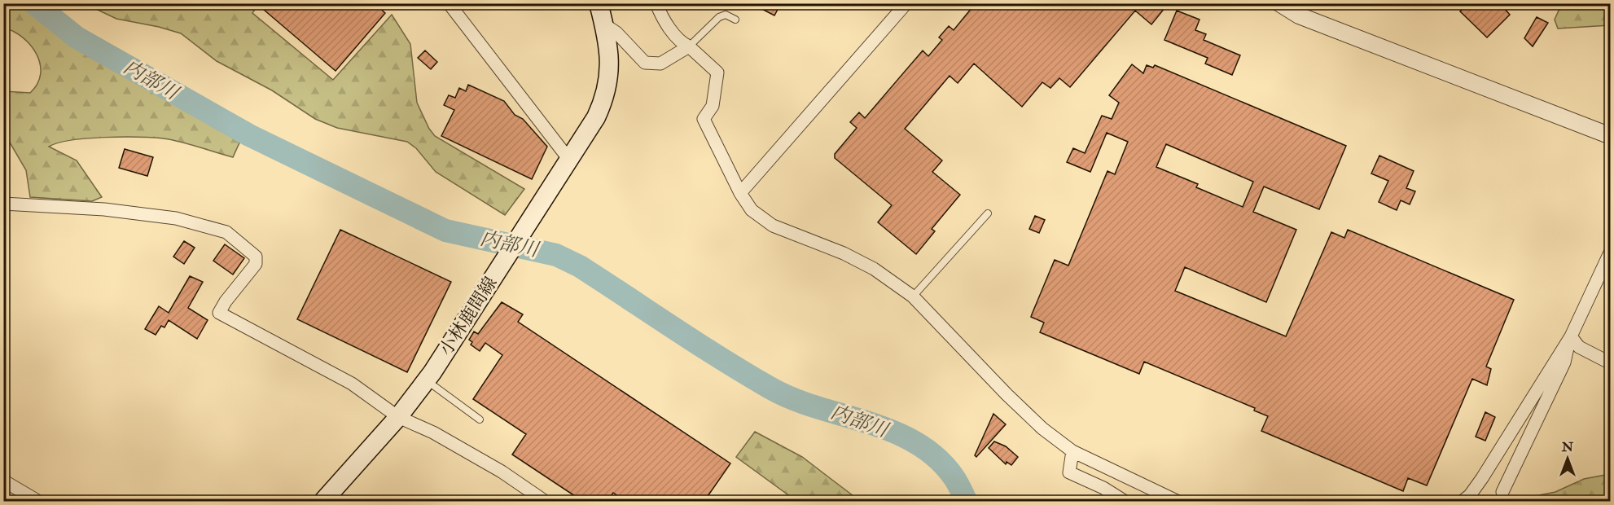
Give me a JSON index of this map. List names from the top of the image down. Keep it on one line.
{"streets":{"main road":["小林鹿間線"]},"water":["内部川"],"north":"top"}
